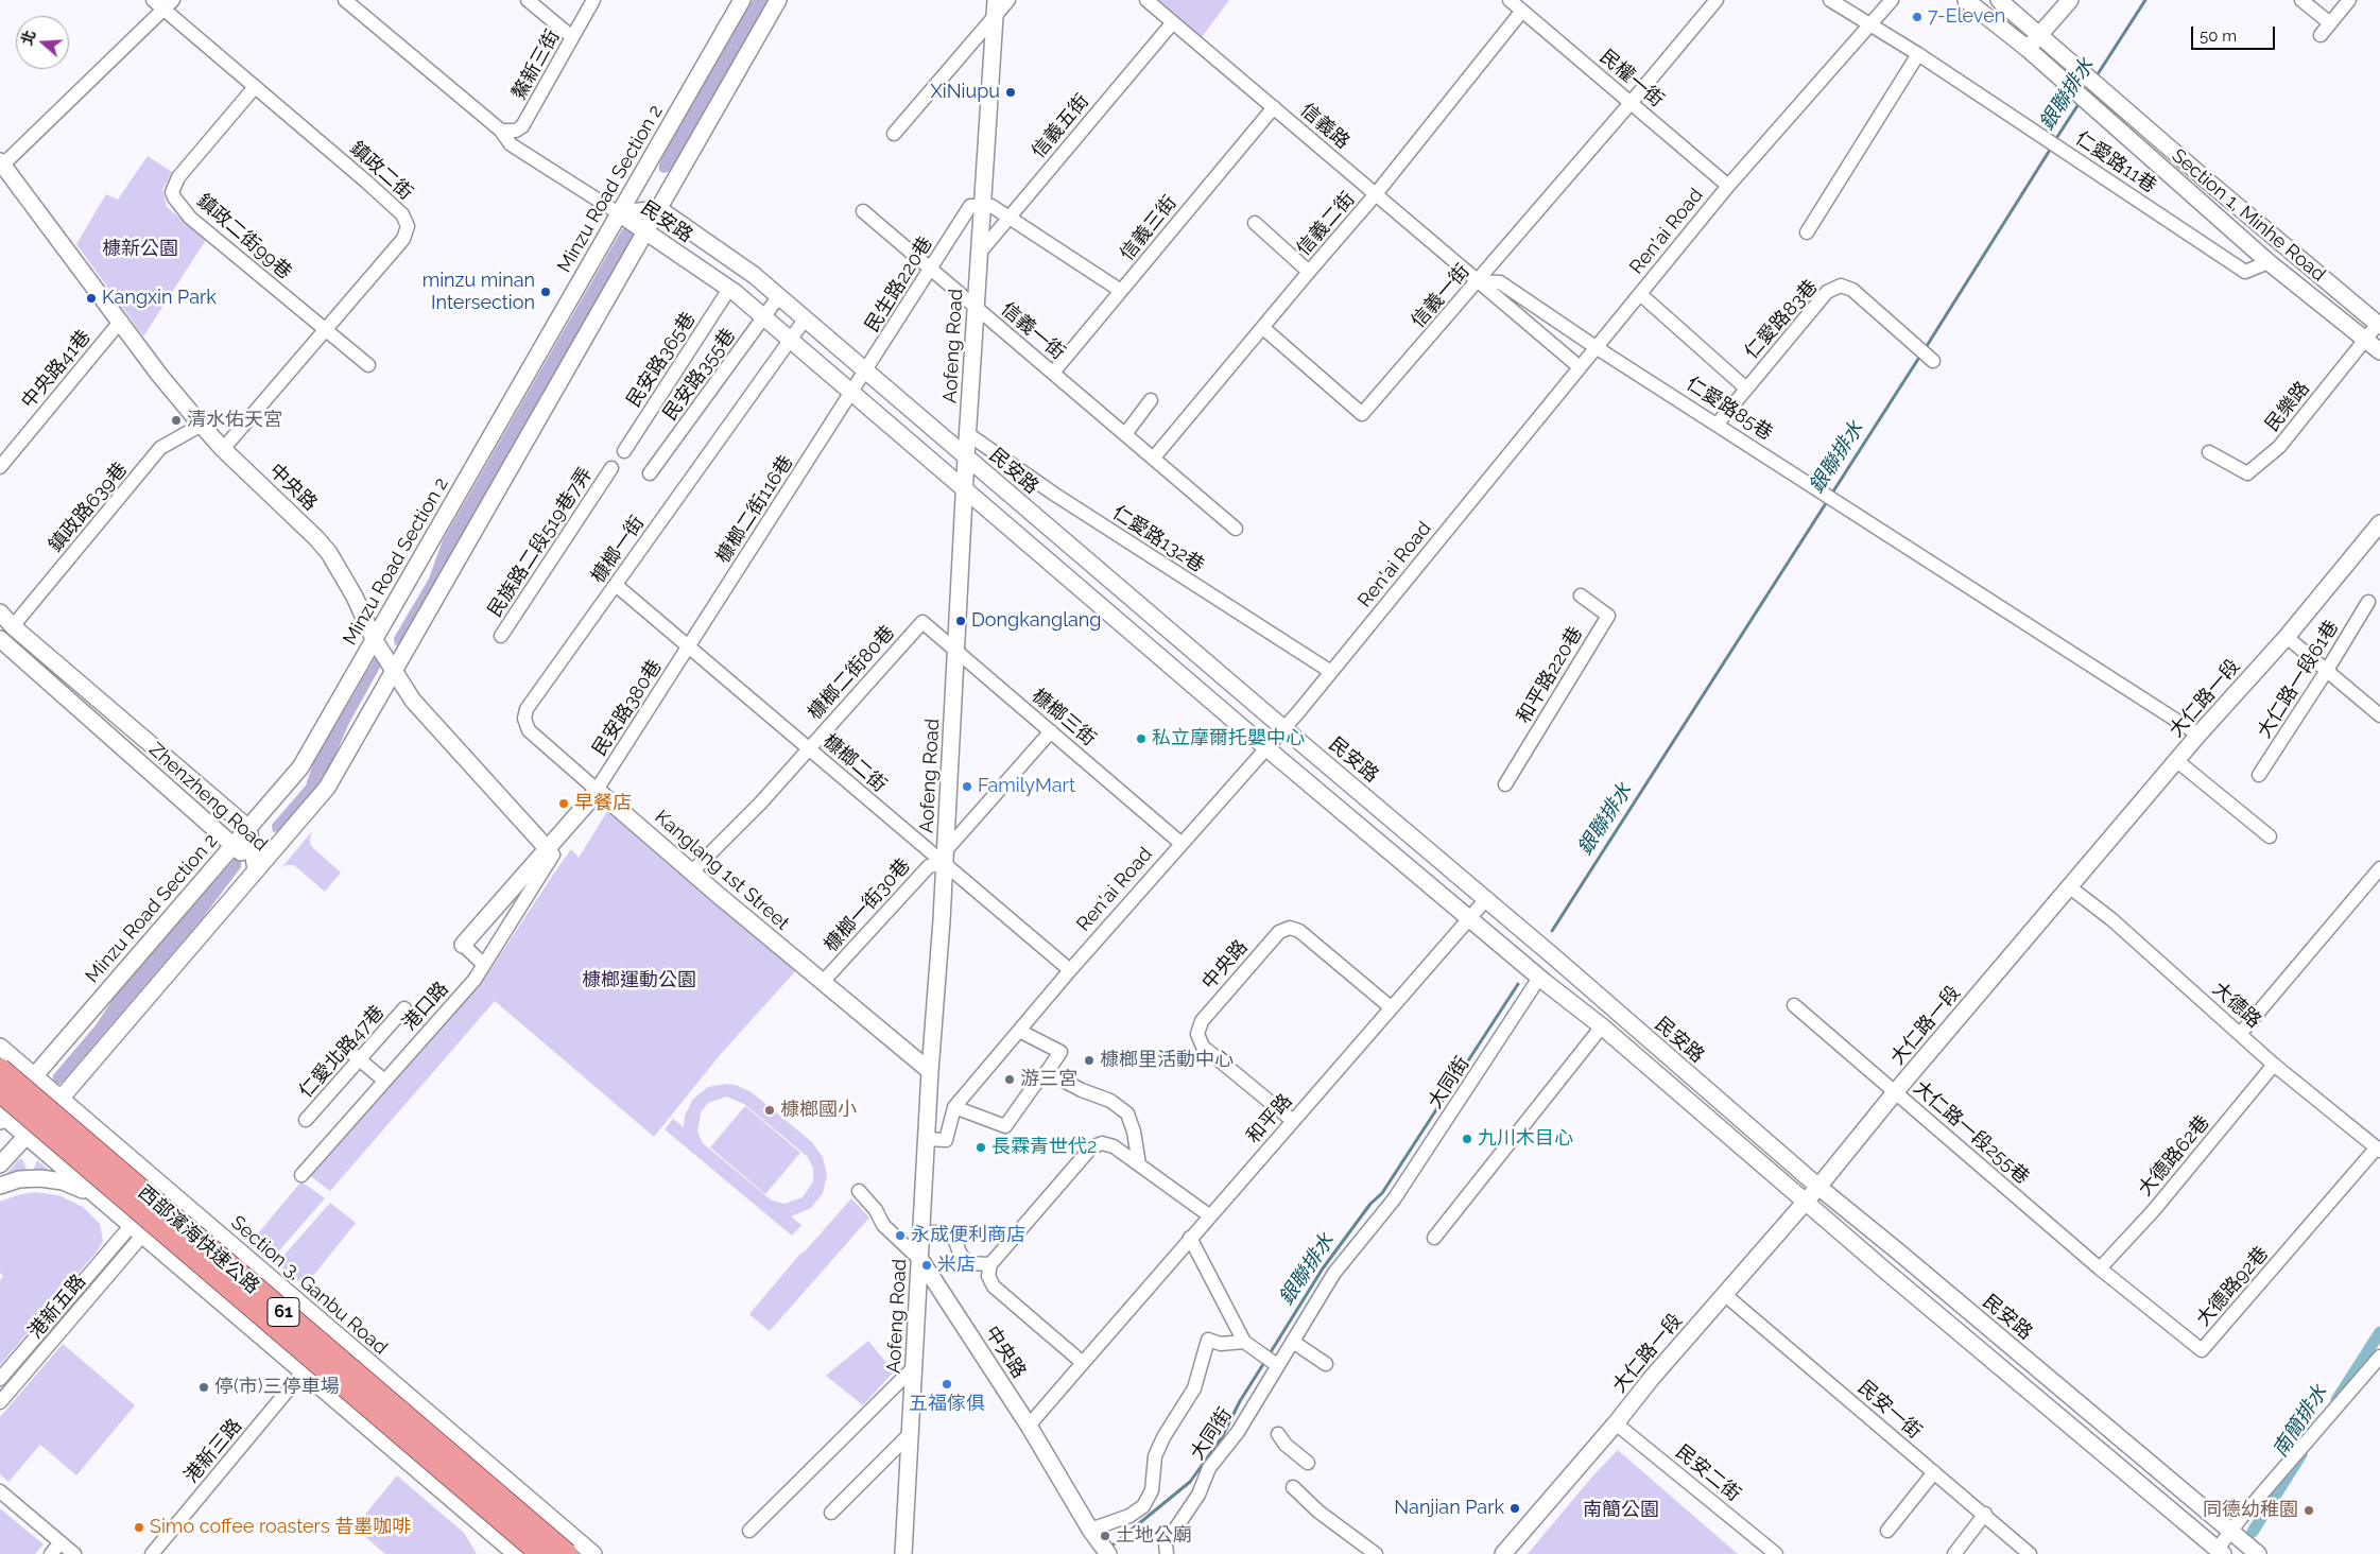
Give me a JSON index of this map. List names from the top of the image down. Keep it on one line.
{"streets":{"highway":["西部濱海快速公路","61"],"street":["鰲新三街","民權一街","信義五街","信義路","仁愛路11巷","鎮政二街","Minzu Road Section 2","Section 1, Minhe Road","民安路","信義二街","信義三街","Ren'ai Road","鎮政二街99巷","民生路220巷","信義一街","仁愛路83巷","Aofeng Road","民安路365巷","中央路41巷","民安路355巷","民樂路","仁愛路85巷","中央路","鎮政路639巷","槺榔二街116巷","仁愛路132巷","民族路二段519巷7弄","槺榔一街","槺榔二街80巷","和平路220巷","大仁路一段61巷","大仁路一段","民安路380巷","槺榔三街","槺榔二街","Zhenzheng Road","Kanglang 1st Street","槺榔一街30巷","大德路","港口路","仁愛北路47巷","大同街","和平路","大仁路一段255巷","大德路62巷","Section 3, Ganbu Road","大德路92巷","港新五路","民安一街","港新三路","民安二街"]},"crossings":[["民權一街","信義二街"],["民權一街","Ren'ai Road"],["民權一街","信義一街"],["信義五街","信義路"],["信義五街","Aofeng Road"],["信義路","信義二街"],["信義路","信義三街"],["信義路","Ren'ai Road"],["信義路","信義一街"],["仁愛路11巷","Section 1, Minhe Road"],["仁愛路11巷","Ren'ai Road"],["鎮政二街","鎮政二街99巷"],["鎮政二街","中央路"],["Minzu Road Section 2","民安路"],["Minzu Road Section 2","中央路"],["Minzu Road Section 2","Zhenzheng Road"],["Minzu Road Section 2","西部濱海快速公路"],["Minzu Road Section 2","Section 3, Ganbu Road"],["Section 1, Minhe Road","民樂路"],["民安路","Ren'ai Road"],["民安路","民生路220巷"],["民安路","Aofeng Road"],["民安路","民安路365巷"],["民安路","民安路355巷"],["民安路","槺榔二街116巷"],["民安路","槺榔一街"],["民安路","大仁路一段"],["民安路","大同街"],["民安路","和平路"],["信義二街","信義一街"],["信義三街","信義一街"],["Ren'ai Road","Aofeng Road"],["Ren'ai Road","仁愛路85巷"],["Ren'ai Road","仁愛路132巷"],["Ren'ai Road","槺榔三街"],["Ren'ai Road","槺榔二街"],["民生路220巷","Aofeng Road"],["民生路220巷","槺榔二街116巷"],["信義一街","Aofeng Road"],["仁愛路83巷","仁愛路85巷"],["Aofeng Road","中央路"],["Aofeng Road","仁愛路132巷"],["Aofeng Road","槺榔三街"],["Aofeng Road","槺榔二街"],["Aofeng Road","Kanglang 1st Street"],["Aofeng Road","槺榔一街30巷"],["中央路41巷","中央路"],["仁愛路85巷","大仁路一段"],["中央路","鎮政路639巷"],["中央路","港口路"],["中央路","和平路"],["鎮政路639巷","Zhenzheng Road"],["槺榔二街116巷","民安路380巷"],["槺榔二街116巷","槺榔二街"],["槺榔一街","民安路380巷"],["槺榔一街","槺榔二街"],["槺榔一街","Kanglang 1st Street"],["槺榔二街80巷","槺榔三街"],["槺榔二街80巷","槺榔二街"],["槺榔二街80巷","Kanglang 1st Street"],["大仁路一段","大德路"],["大仁路一段","大仁路一段255巷"],["大仁路一段","民安一街"],["大仁路一段","民安二街"],["民安路380巷","槺榔二街"],["民安路380巷","Kanglang 1st Street"],["槺榔二街","槺榔一街30巷"],["Kanglang 1st Street","槺榔一街30巷"],["大德路","大德路62巷"],["大德路","大德路92巷"],["大仁路一段255巷","大德路62巷"],["大仁路一段255巷","大德路92巷"],["大德路62巷","大德路92巷"],["西部濱海快速公路","Section 3, Ganbu Road"]],"water":["銀聯排水","南簡排水"],"parks":["槺新公園","槺榔運動公園","南簡公園"],"places":["7-Eleven","XiNiupu","minzu minan Intersection","Kangxin Park","清水佑天宮","Dongkanglang","私立摩爾托嬰中心","FamilyMart","早餐店","槺榔里活動中心","游三宮","槺榔國小","九川木目心","長霖青世代2","永成便利商店","米店","五福傢俱","停(市)三停車場","Nanjian Park","同德幼稚園","Simo coffee roasters 昔墨咖啡","土地公廟"],"scale_bar":"50 m","north":"left"}
